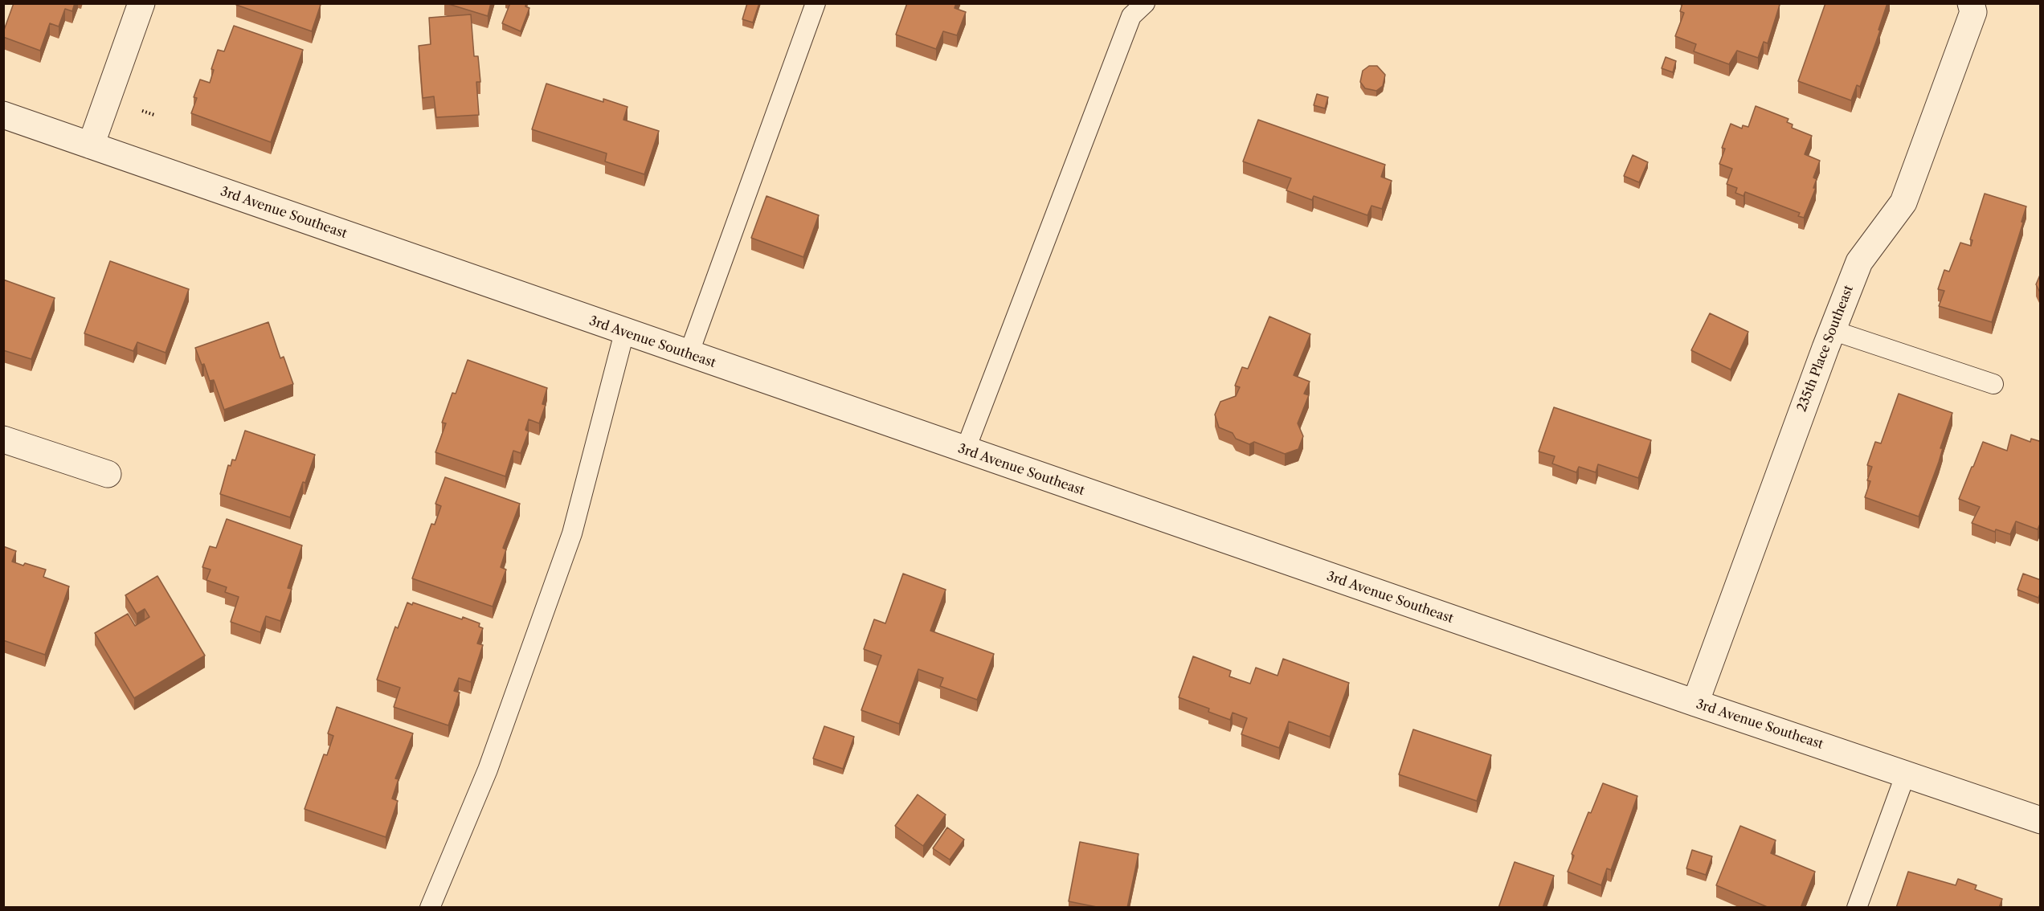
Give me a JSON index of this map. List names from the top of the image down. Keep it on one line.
{"streets":{"street":["3rd Avenue Southeast","235th Place Southeast"]},"crossings":[["3rd Avenue Southeast","235th Place Southeast"]]}
